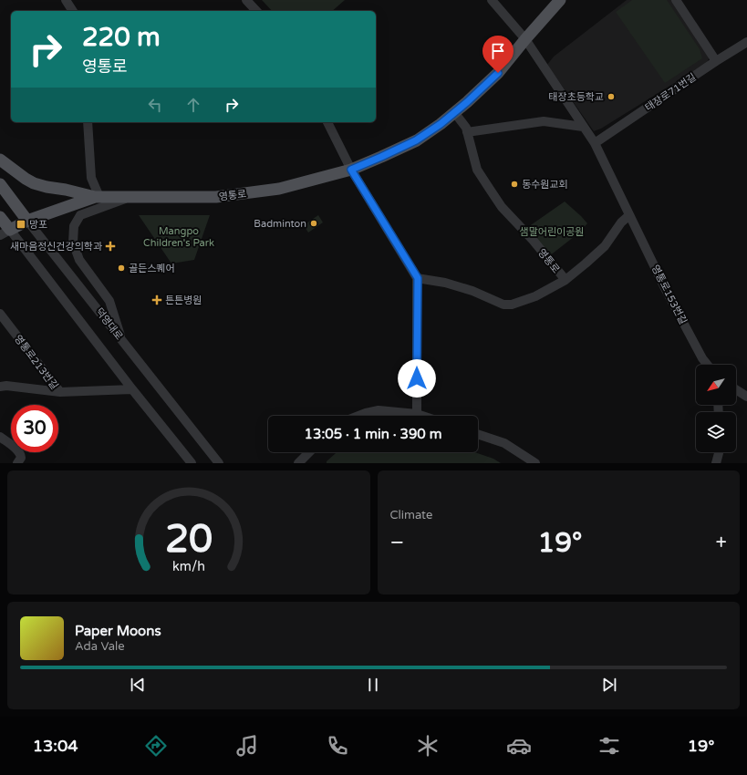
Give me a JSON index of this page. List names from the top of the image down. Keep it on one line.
{"streets":{"main road":["영통로","덕영대로"],"street":["태장로71번길","영통로153번길","영통로213번길"]},"crossings":[["태장로71번길","영통로153번길"],["영통로","영통로153번길"],["영통로","덕영대로"]],"parks":["Mangpo Children's Park","샘말어린이공원"],"places":{"other":["태장초등학교","동수원교회","Badminton","골든스퀘어"],"transit":["망포"],"health":["새마음정신건강의학과","튼튼병원"]},"north":"bottom left","page":{"turn":["220 m","영통로"],"limit":"30","trip":"13:05 · 1 min · 390 m","tile":"Climate","heat":["−","19°","+"],"song":["Paper Moons","Ada Vale"],"tabs":["13:04","19°"],"gauge":["20","km/h"]}}
